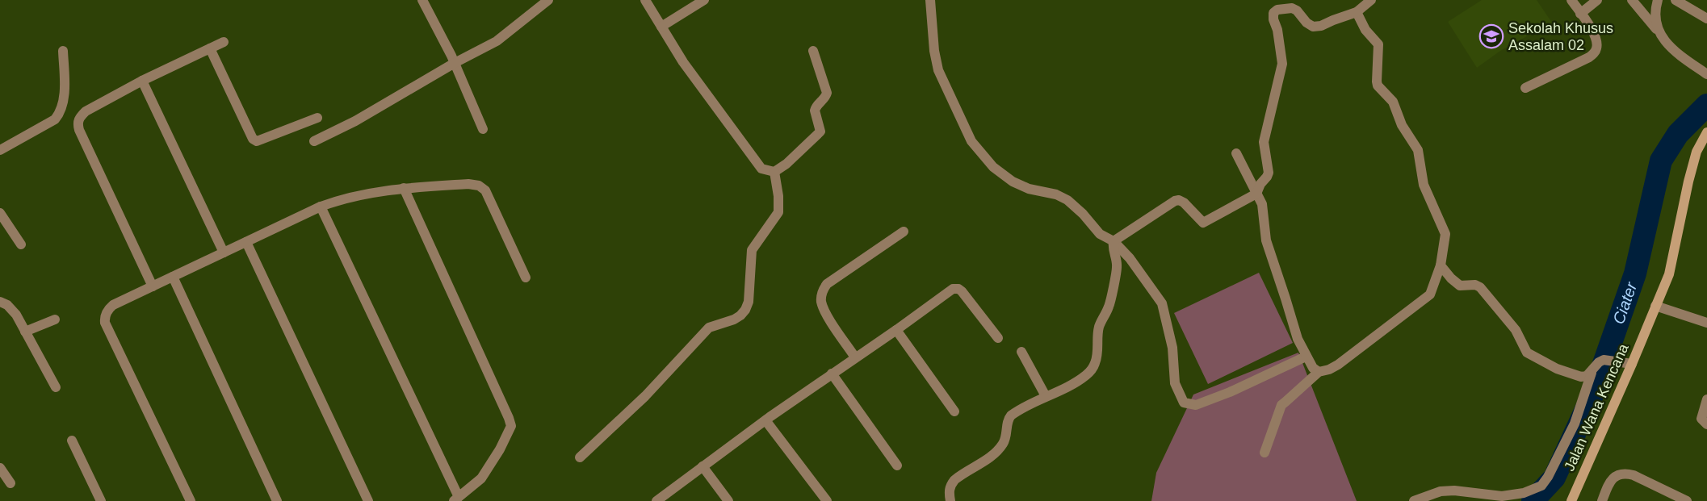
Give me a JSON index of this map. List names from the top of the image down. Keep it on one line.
{"streets":{"street":["Jalan Wana Kencana"]},"water":["Ciater"],"places":{"school or university":["Sekolah Khusus Assalam 02"]}}
